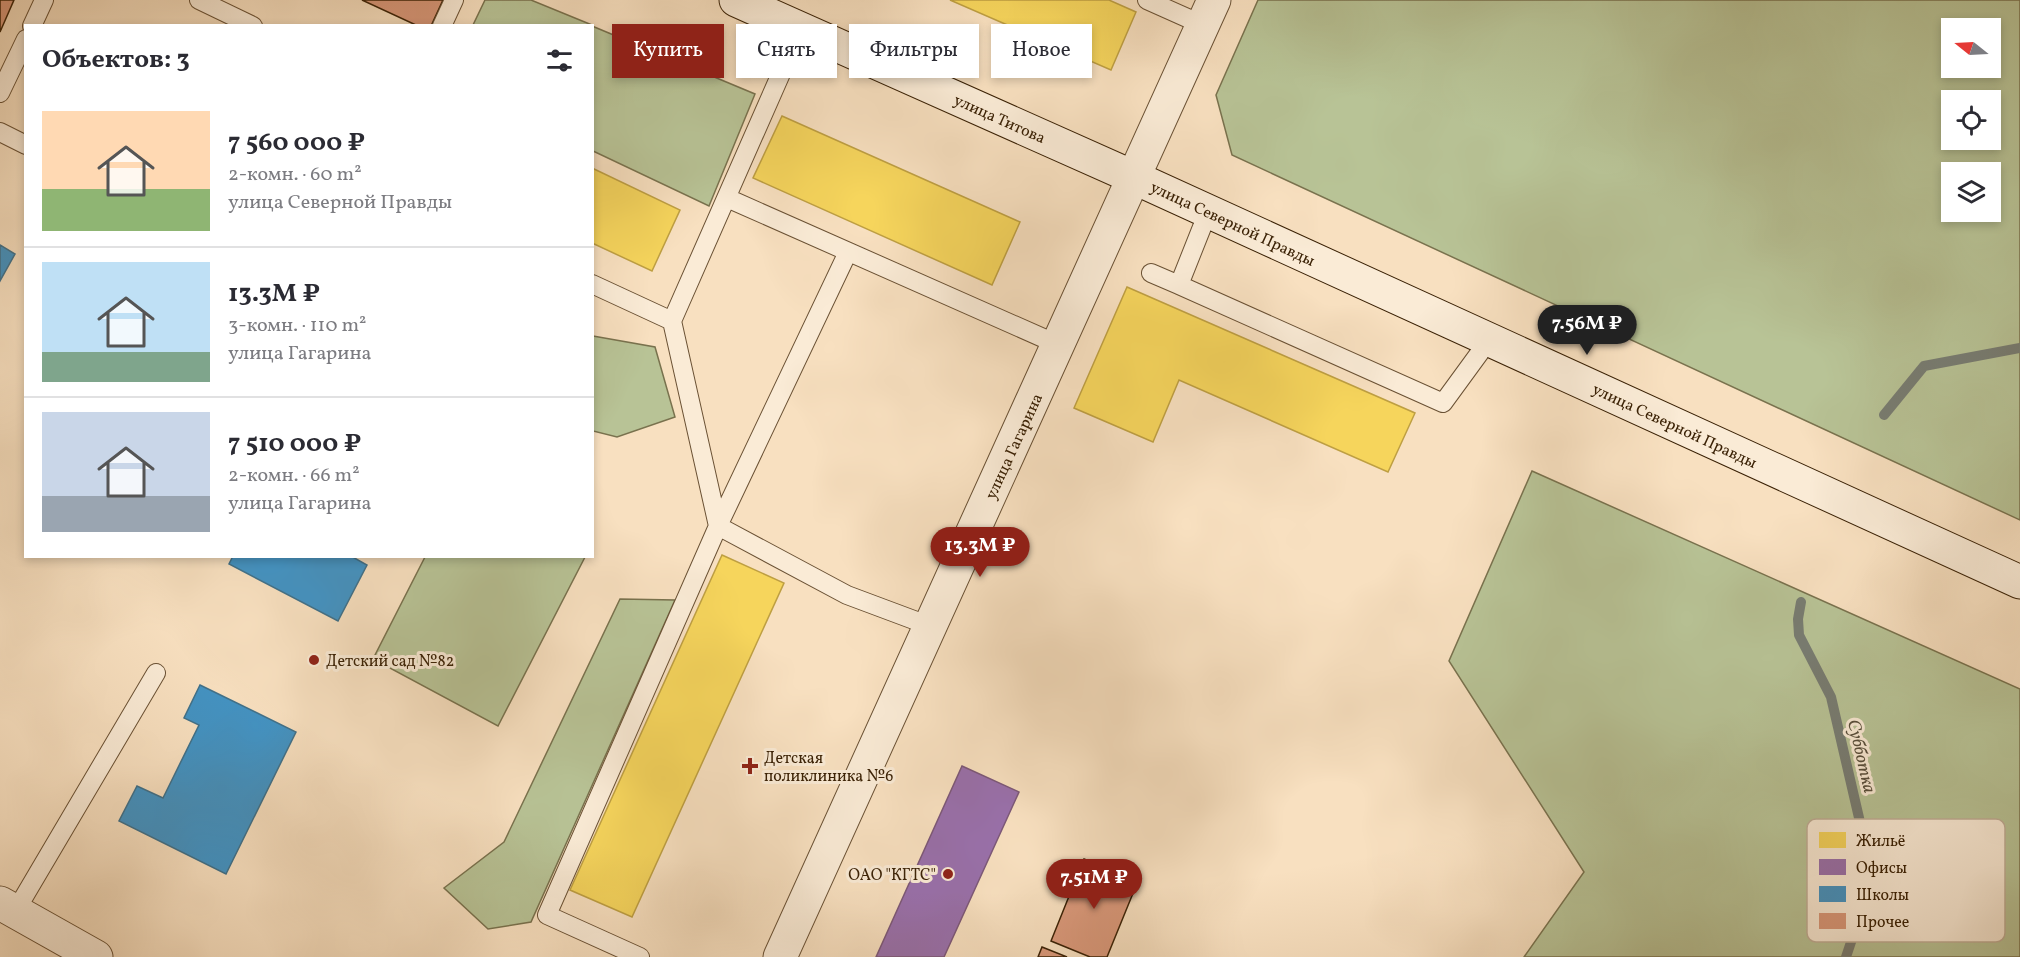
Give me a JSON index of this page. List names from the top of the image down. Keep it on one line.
{"streets":{"main road":["улица Титова","улица Северной Правды","улица Гагарина"]},"crossings":[["улица Титова","улица Северной Правды"],["улица Титова","улица Гагарина"],["улица Северной Правды","улица Гагарина"]],"water":["Субботка"],"places":{"other":["Детский сад №82","ОАО \"КГТС\""],"health":["Детская поликлиника №6"]},"legend":["Жильё","Офисы","Школы","Прочее"],"north":"left","page":{"chip":["Купить","Снять","Фильтры","Новое"],"heading":"Объектов: 3","list":[{"name":"7 560 000 ₽","note":"2-комн. · 60 m² · улица Северной Правды"},{"name":"13.3M ₽","note":"3-комн. · 110 m² · улица Гагарина"},{"name":"7 510 000 ₽","note":"2-комн. · 66 m² · улица Гагарина"}],"price":["7.56M ₽","13.3M ₽","7.51M ₽"]}}
